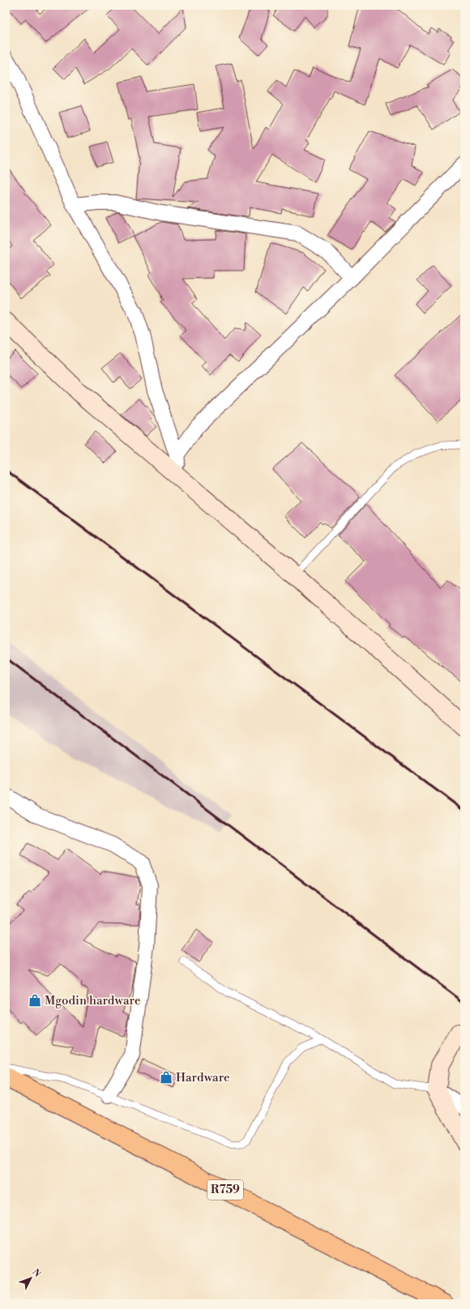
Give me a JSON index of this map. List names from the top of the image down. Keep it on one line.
{"streets":{"main road":["R759"]},"places":{"shop":["Mgodin hardware","Hardware"]},"north":"top right"}
